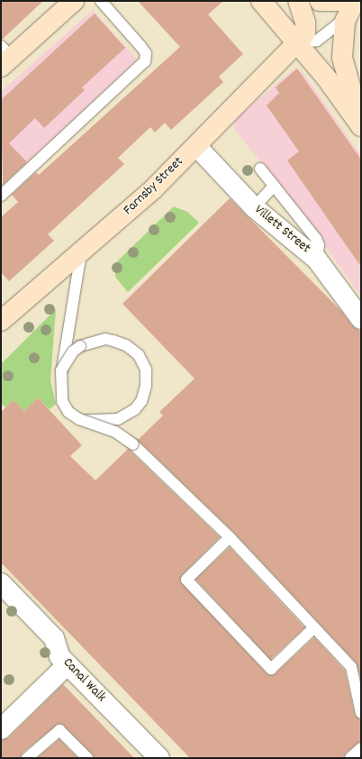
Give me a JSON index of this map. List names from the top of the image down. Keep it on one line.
{"streets":{"street":["Farnsby Street","Villett Street","Canal Walk"]},"crossings":[["Farnsby Street","Villett Street"]]}
